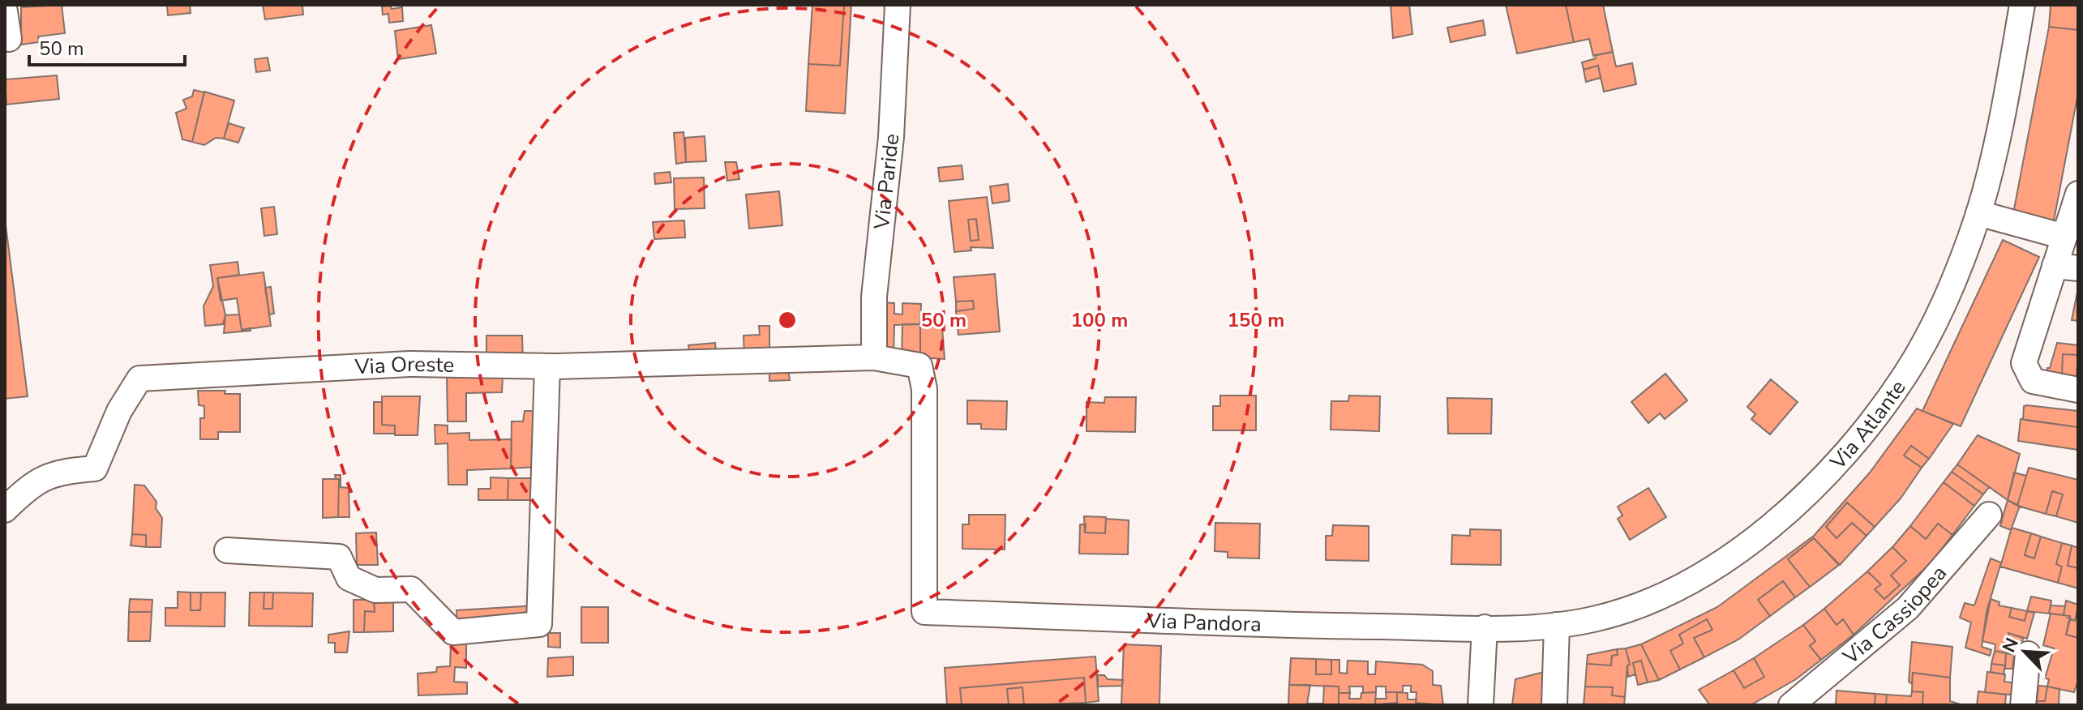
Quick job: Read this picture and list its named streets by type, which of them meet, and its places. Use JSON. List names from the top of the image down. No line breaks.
{"streets":{"street":["Via Paride","Via Oreste","Via Atlante","Via Cassiopea","Via Pandora"]},"crossings":[["Via Paride","Via Oreste"],["Via Oreste","Via Pandora"],["Via Atlante","Via Pandora"]],"scale_bar":"50 m","north":"top left","rings":["50 m","100 m","150 m"]}
